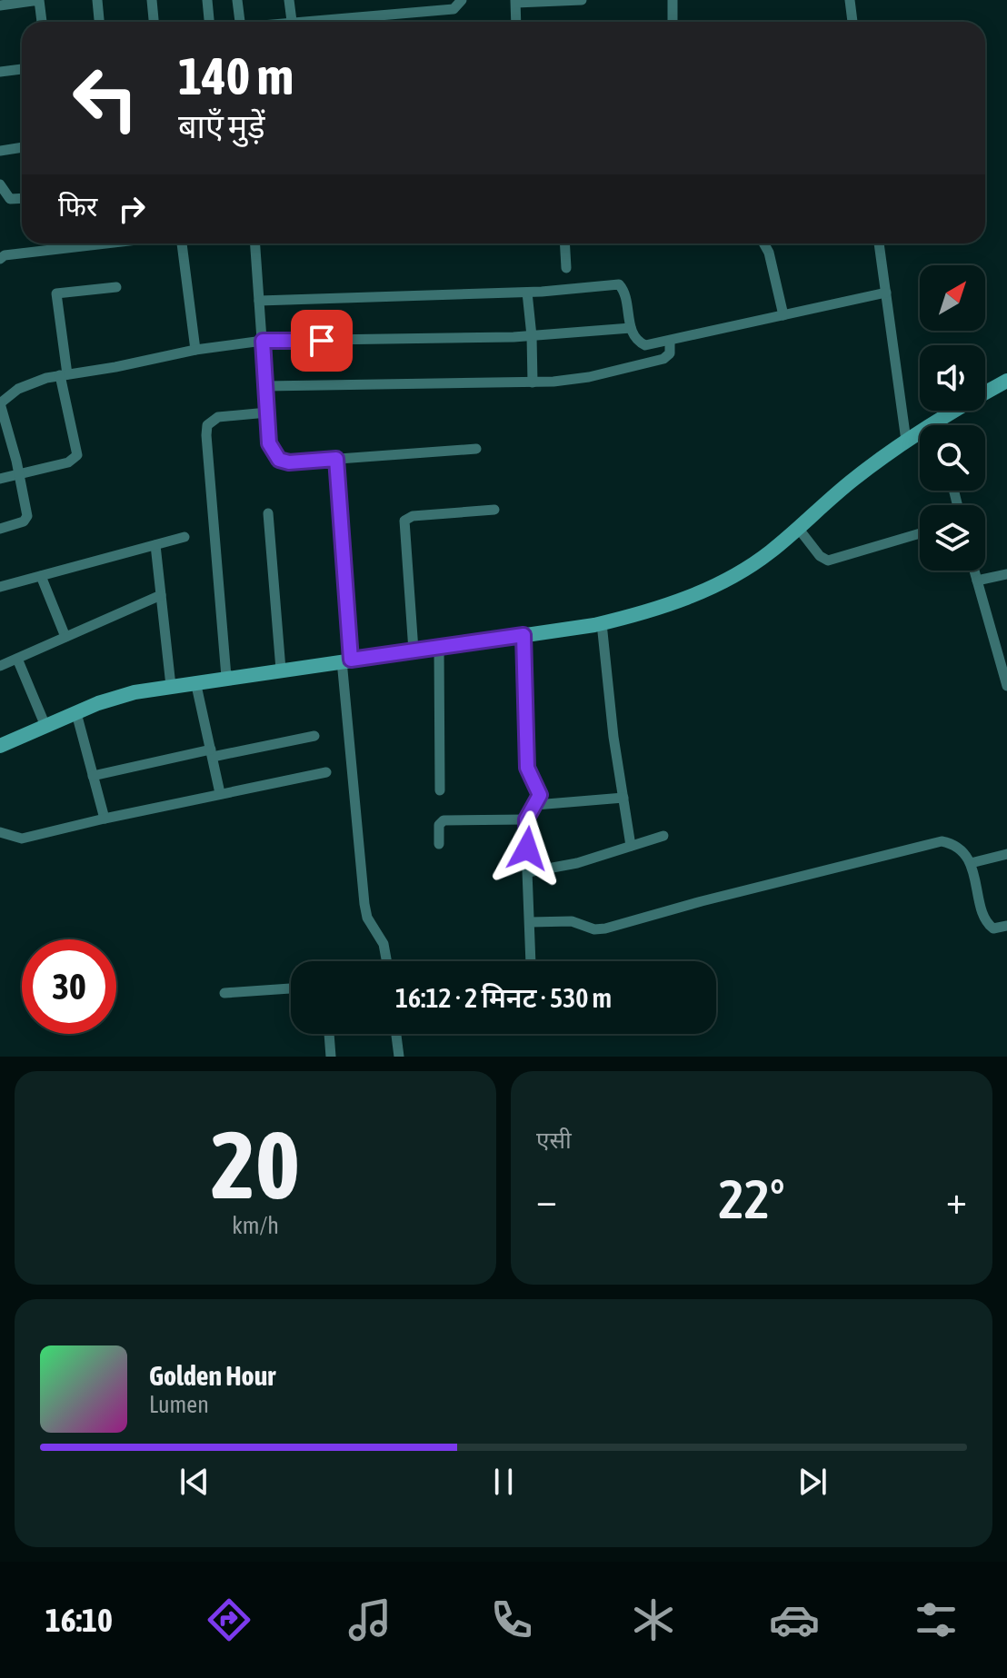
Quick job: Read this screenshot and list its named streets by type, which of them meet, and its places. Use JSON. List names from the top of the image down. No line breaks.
{"north":"top right","page":{"turn":["140 m","बाएँ मुड़ें"],"then":"फिर","limit":"30","trip":"16:12 · 2 मिनट · 530 m","tile":[["20","km/h"],"एसी"],"heat":["−","22°","+"],"song":["Golden Hour","Lumen"],"tabs":"16:10"}}
